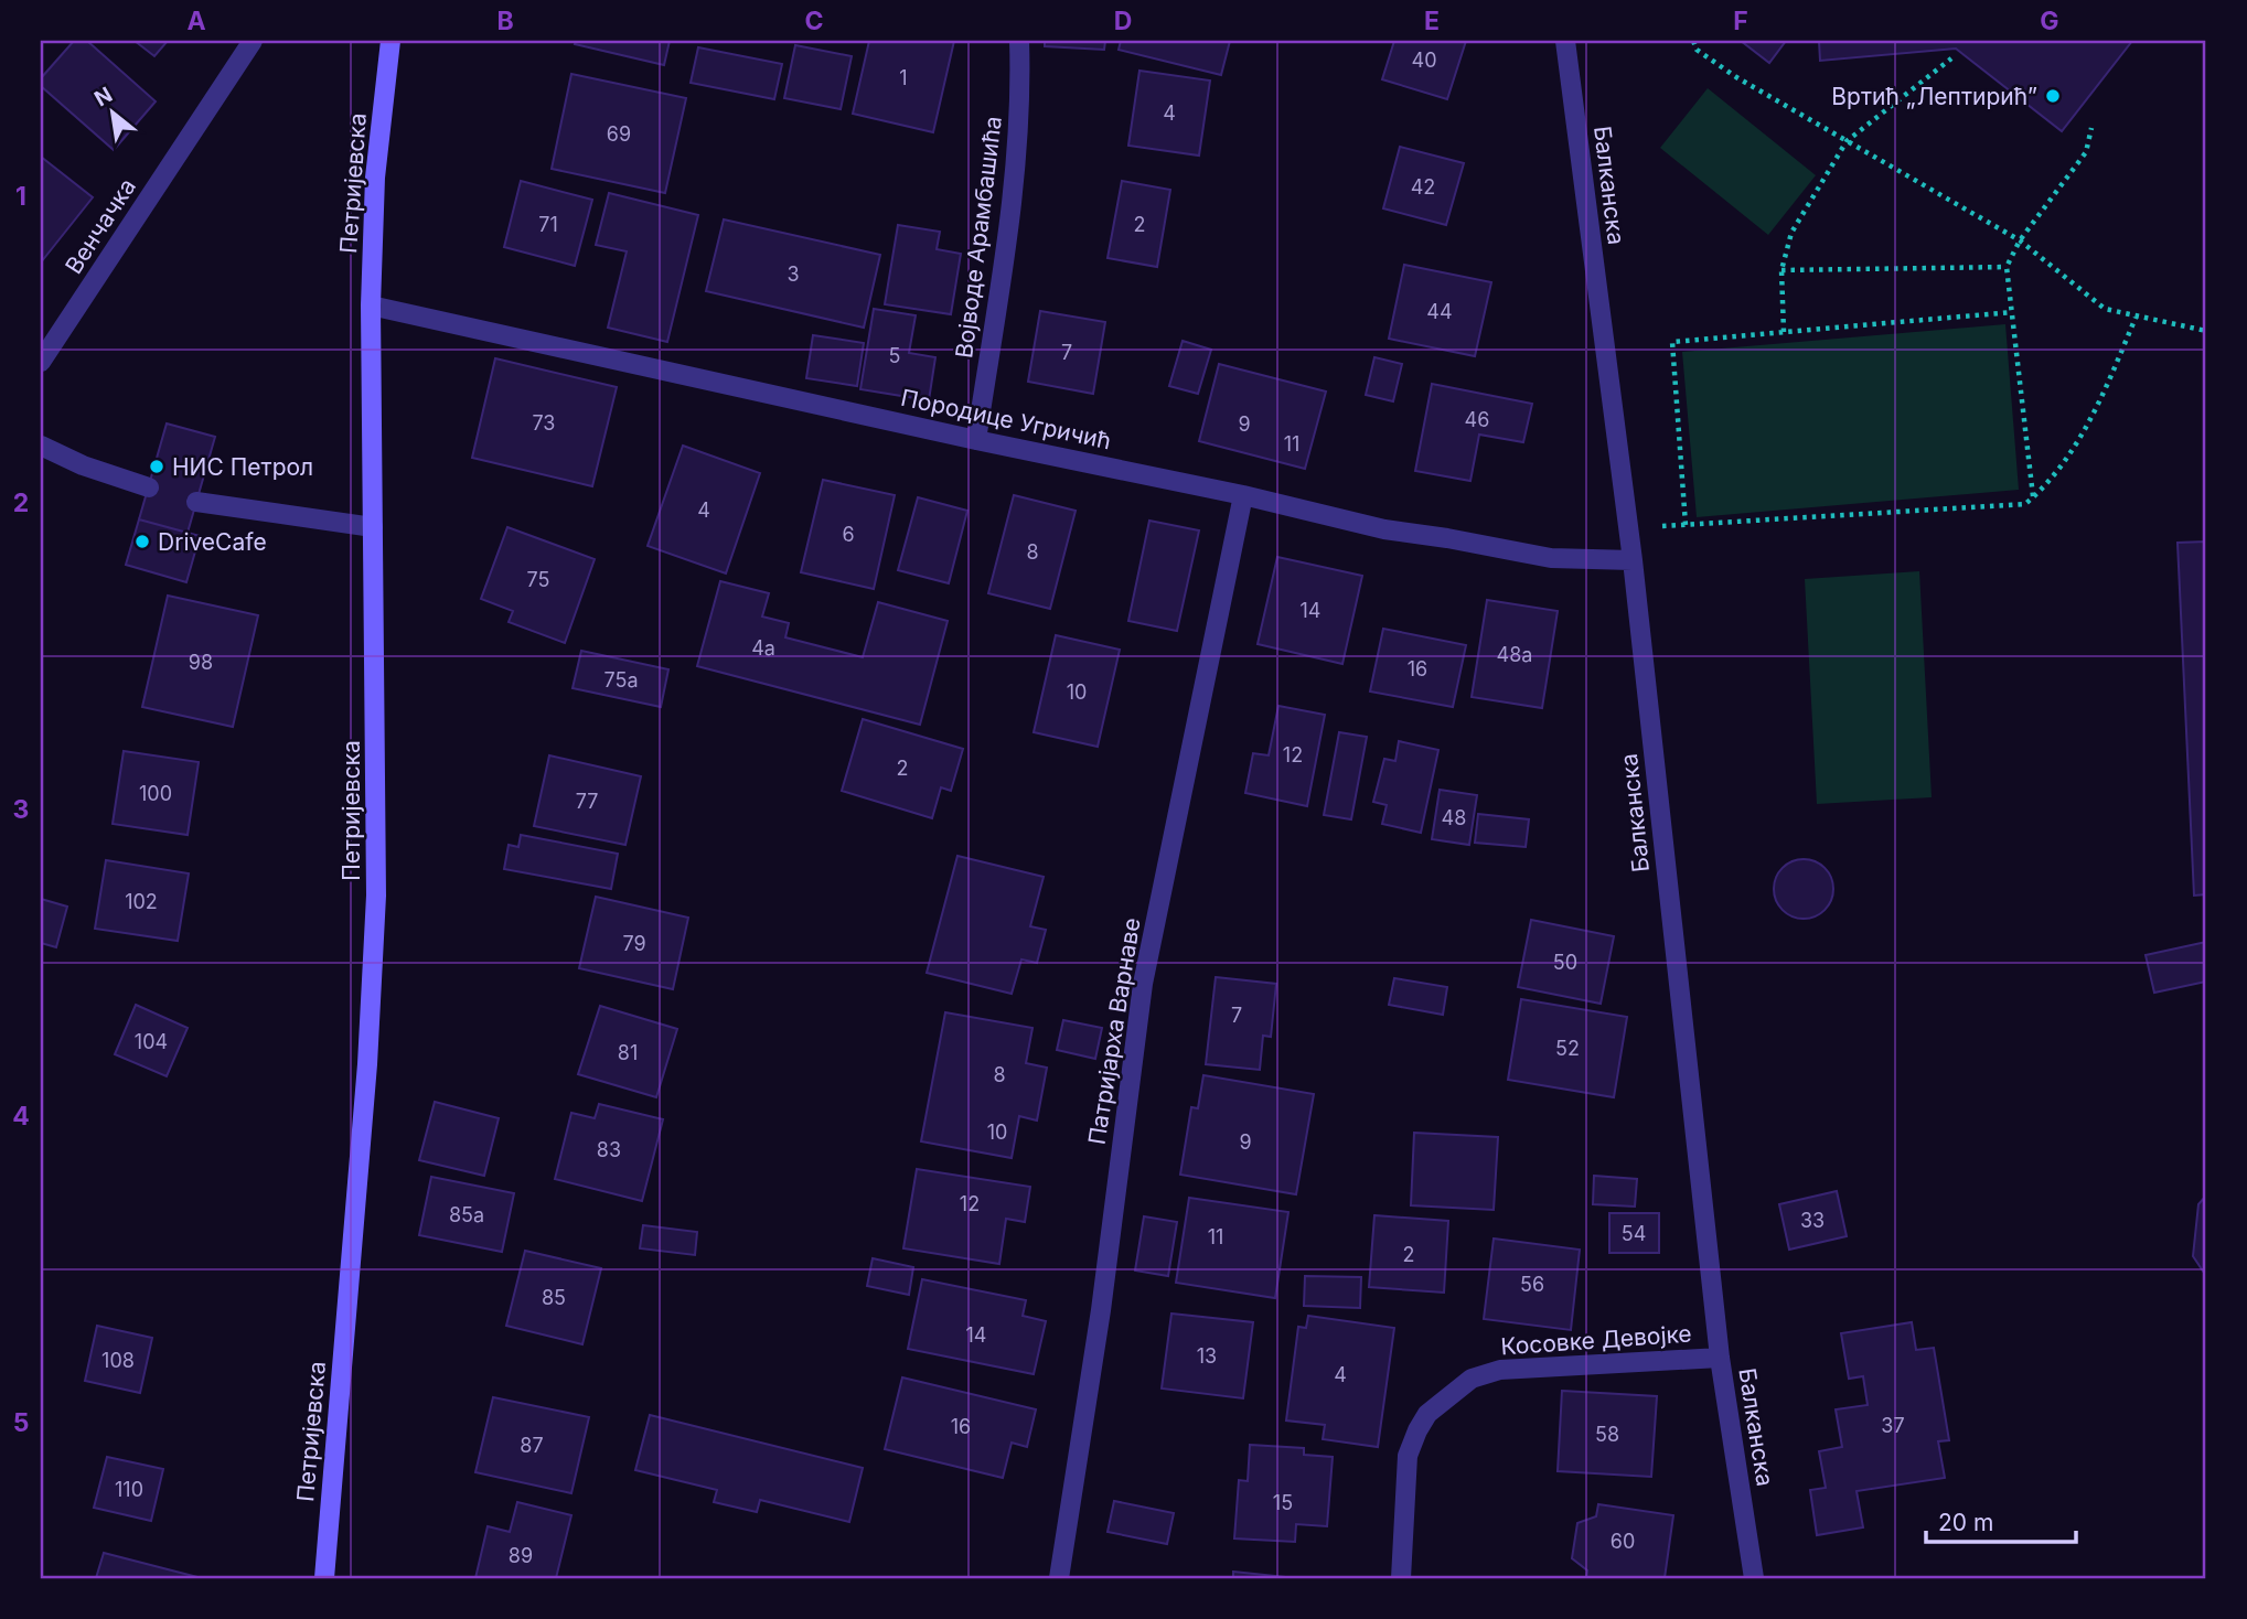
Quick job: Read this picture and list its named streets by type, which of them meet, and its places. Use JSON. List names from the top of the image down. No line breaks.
{"streets":{"main road":["Петријевска"],"street":["Балканска","Венчачка","Војводе Арамбашића","Породице Угричић","Патријарха Варнаве","Косовке Девојке"]},"crossings":[["Петријевска","Породице Угричић"],["Балканска","Породице Угричић"],["Балканска","Косовке Девојке"],["Војводе Арамбашића","Породице Угричић"],["Породице Угричић","Патријарха Варнаве"]],"places":["Вртић „Лептирић”","НИС Петрол","DriveCafe"],"house_numbers":["40","1","4","69","42","71","2","3","44","7","5","46","73","9","11","4","6","8","75","14","4a","48a","98","16","75a","10","12","2","100","77","48","102","79","50","7","104","52","81","8","10","9","83","12","85a","33","54","11","2","56","85","14","13","108","4","37","16","58","87","110","15","60","89"],"scale_bar":"20 m","north":"top left","grid":{"columns":["A","B","C","D","E","F","G"],"rows":["1","2","3","4","5"]}}
